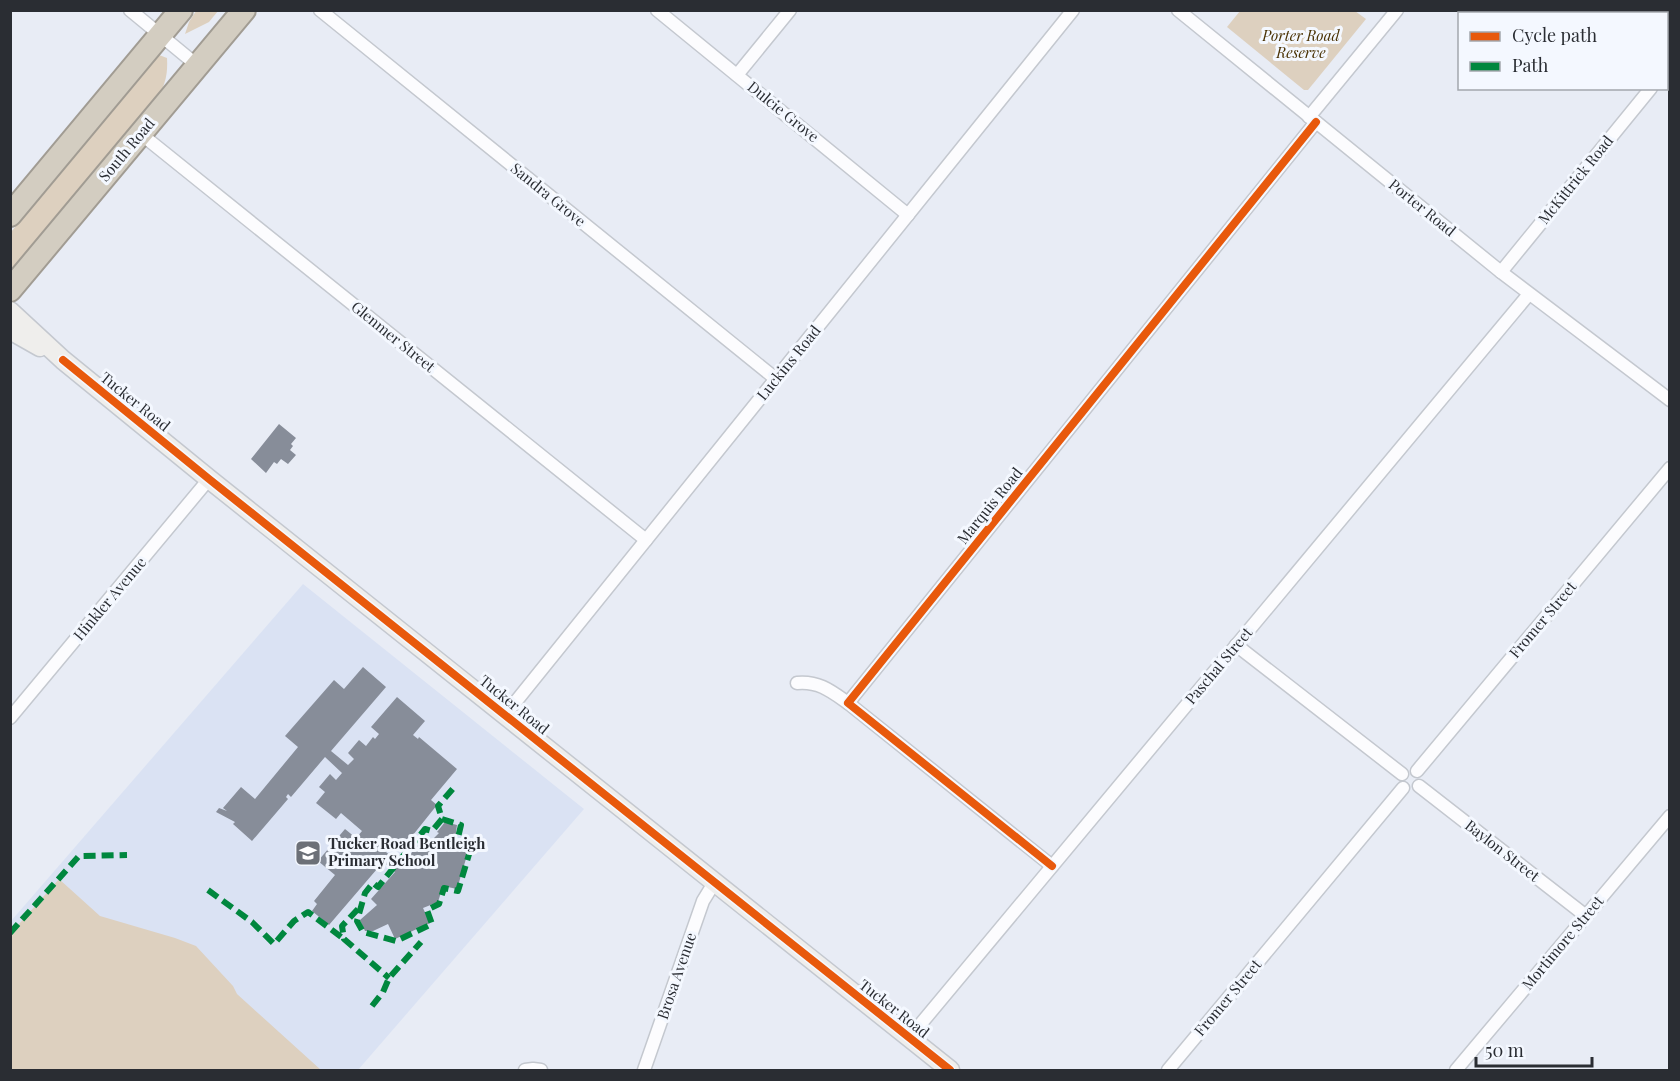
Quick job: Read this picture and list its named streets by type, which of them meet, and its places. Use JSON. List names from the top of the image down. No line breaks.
{"streets":{"highway":["South Road"],"street":["Dulcie Grove","McKittrick Road","Sandra Grove","Porter Road","Glenmer Street","Luckins Road","Tucker Road","Marquis Road","Hinkler Avenue","Fromer Street","Paschal Street","Baylon Street","Mortimore Street","Brosa Avenue"]},"crossings":[["Dulcie Grove","Luckins Road"],["South Road","Glenmer Street"],["McKittrick Road","Porter Road"],["Sandra Grove","Luckins Road"],["Porter Road","Marquis Road"],["Porter Road","Paschal Street"],["Glenmer Street","Luckins Road"],["Luckins Road","Tucker Road"],["Tucker Road","Hinkler Avenue"],["Tucker Road","Paschal Street"],["Tucker Road","Brosa Avenue"],["Fromer Street","Baylon Street"],["Baylon Street","Mortimore Street"]],"parks":["Porter Road Reserve"],"places":{"school or university":["Tucker Road Bentleigh Primary School"]},"legend":["Cycle path","Path"],"scale_bar":"50 m"}
